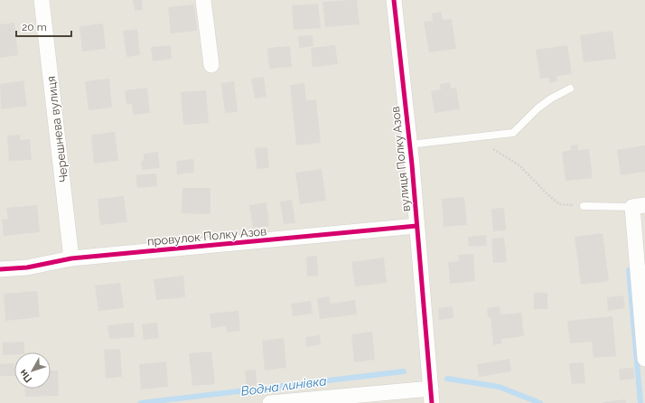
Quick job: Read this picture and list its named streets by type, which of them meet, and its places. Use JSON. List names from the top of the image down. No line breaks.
{"streets":{"street":["Черешнева вулиця","вулиця Полку Азов","провулок Полку Азов"]},"crossings":[["Черешнева вулиця","провулок Полку Азов"],["вулиця Полку Азов","провулок Полку Азов"]],"water":["Водна линівка"],"scale_bar":"20 m","north":"bottom left"}
